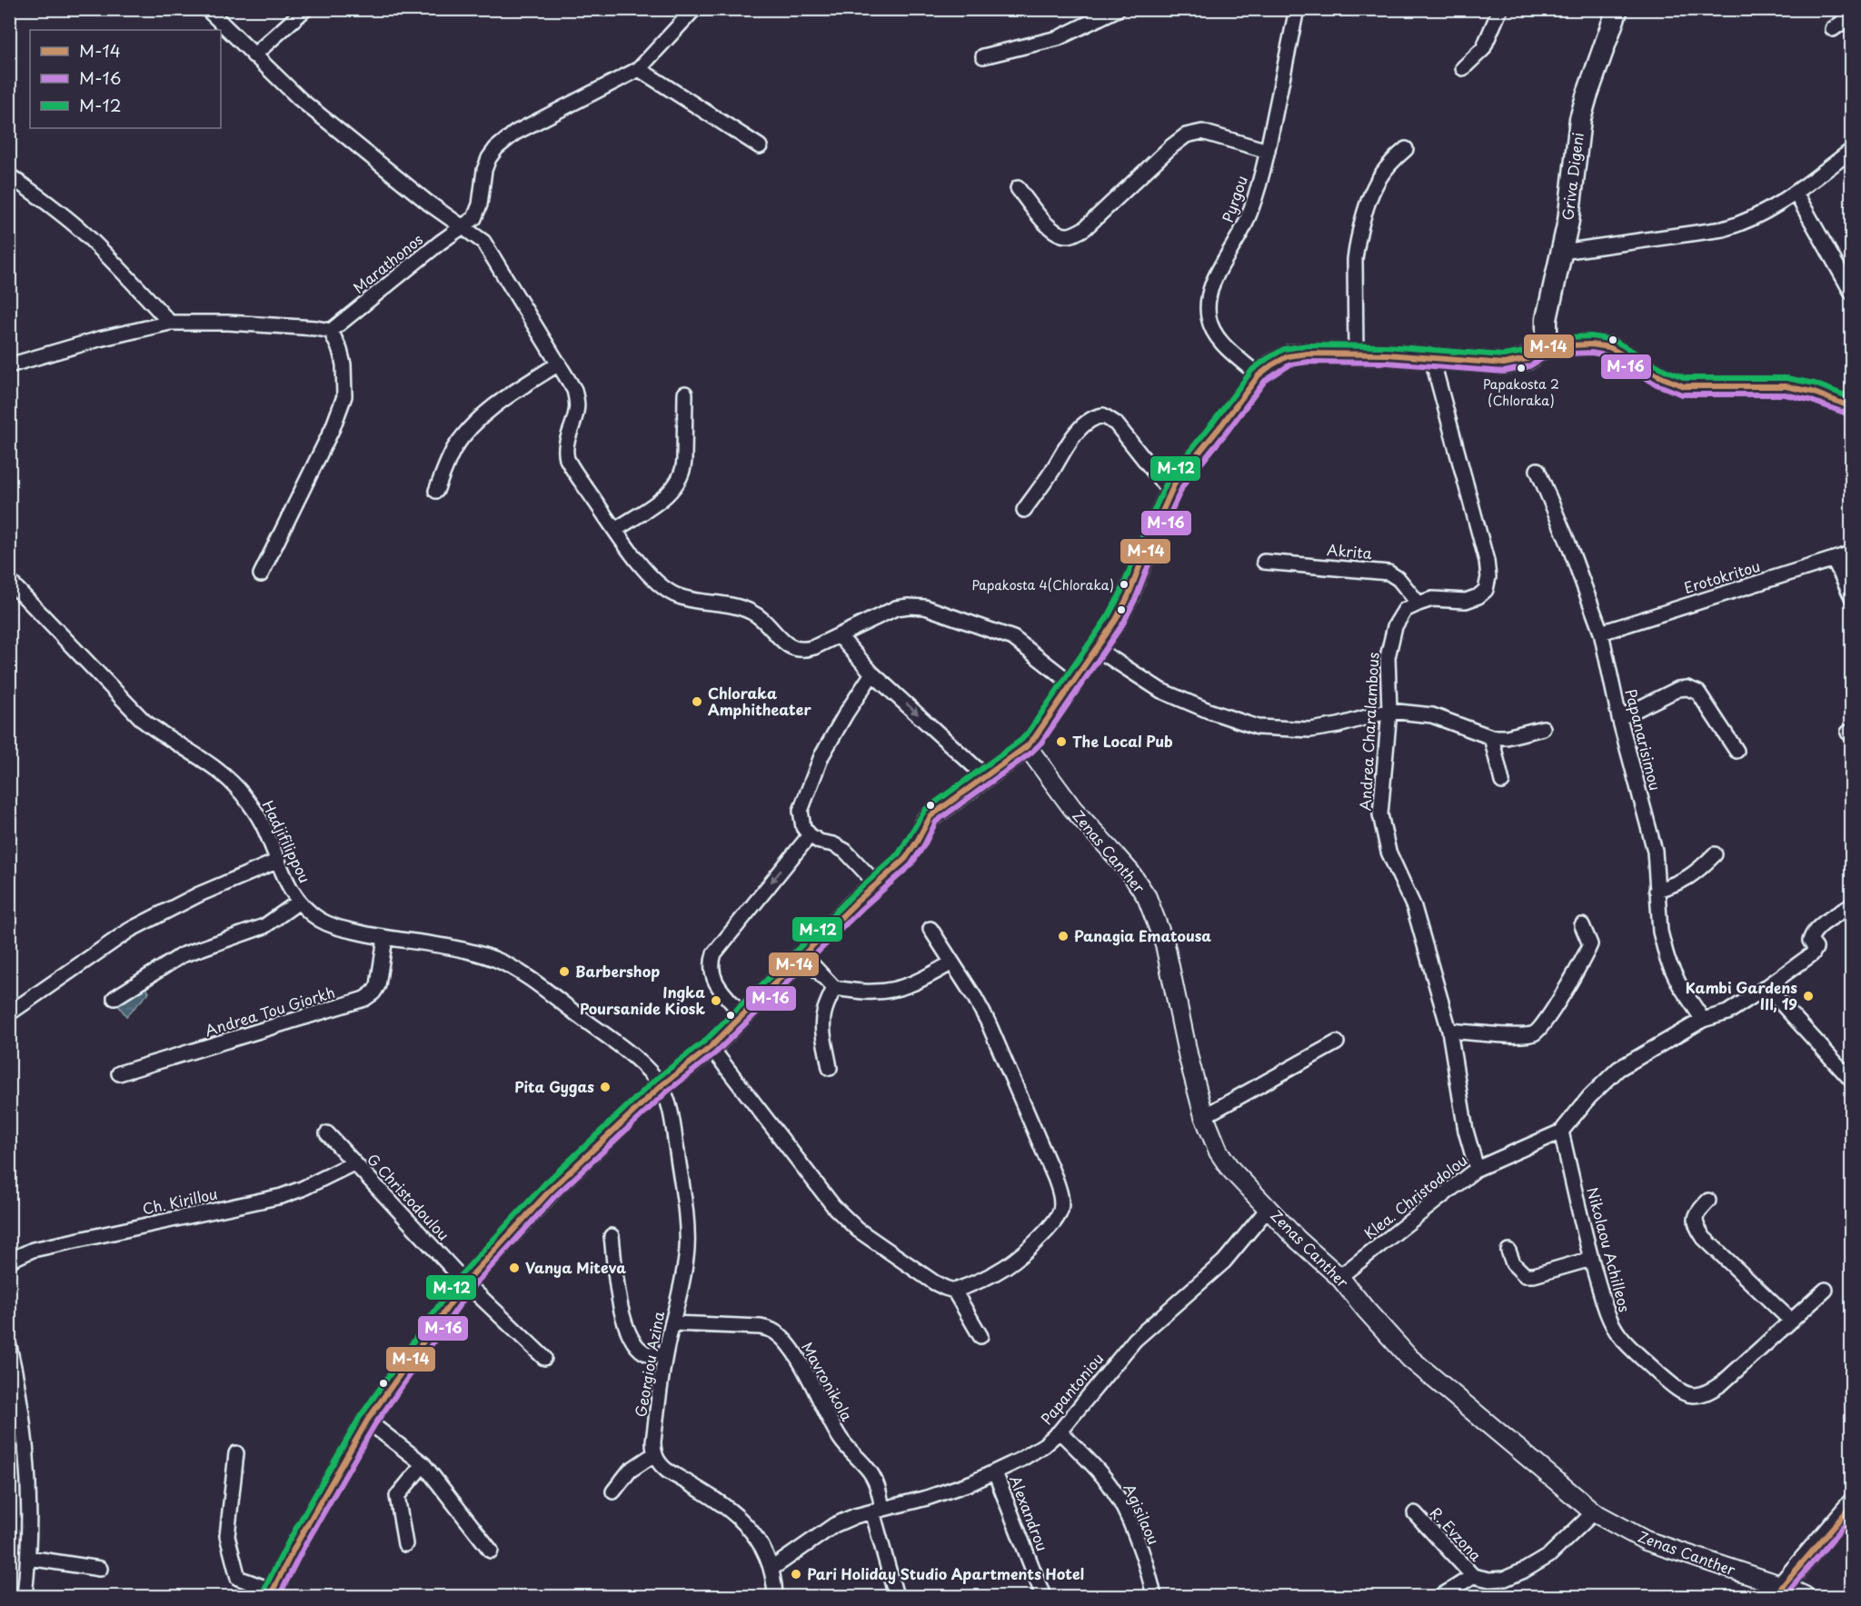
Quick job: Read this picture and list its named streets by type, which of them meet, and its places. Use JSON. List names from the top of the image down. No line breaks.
{"streets":{"main road":["Griva Digeni"],"street":["Pyrgou","Marathonos","Akrita","Erotokritou","Andrea Charalambous","Papanarisimou","Hadjifilippou","Zenas Canther","Andrea Tou Giorkh","G Christodoulou","Klea. Christodolou","Ch. Kirillou","Nikolaou Achilleos","Georgiou Azina","Mavronikola","Papantoniou","Alexandrou","Agisilaou","R. Evzona"]},"crossings":[["Akrita","Andrea Charalambous"],["Erotokritou","Papanarisimou"],["Andrea Charalambous","Klea. Christodolou"],["Papanarisimou","Klea. Christodolou"],["Hadjifilippou","Andrea Tou Giorkh"],["Hadjifilippou","Georgiou Azina"],["Zenas Canther","Klea. Christodolou"],["Zenas Canther","Papantoniou"],["Zenas Canther","R. Evzona"],["G Christodoulou","Ch. Kirillou"],["Klea. Christodolou","Nikolaou Achilleos"],["Georgiou Azina","Mavronikola"],["Mavronikola","Papantoniou"],["Papantoniou","Alexandrou"],["Papantoniou","Agisilaou"]],"places":["Papakosta 2 (Chloraka)","Papakosta 4(Chloraka)","Chloraka Amphitheater","The Local Pub","Panagia Ematousa","Barbershop","Kambi Gardens III, 19","Ingka Poursanide Kiosk","Pita Gygas","Vanya Miteva","Pari Holiday Studio Apartments Hotel"],"lines":["transit line M-12","transit line M-14","transit line M-16"],"legend":["M-14","M-16","M-12"]}
